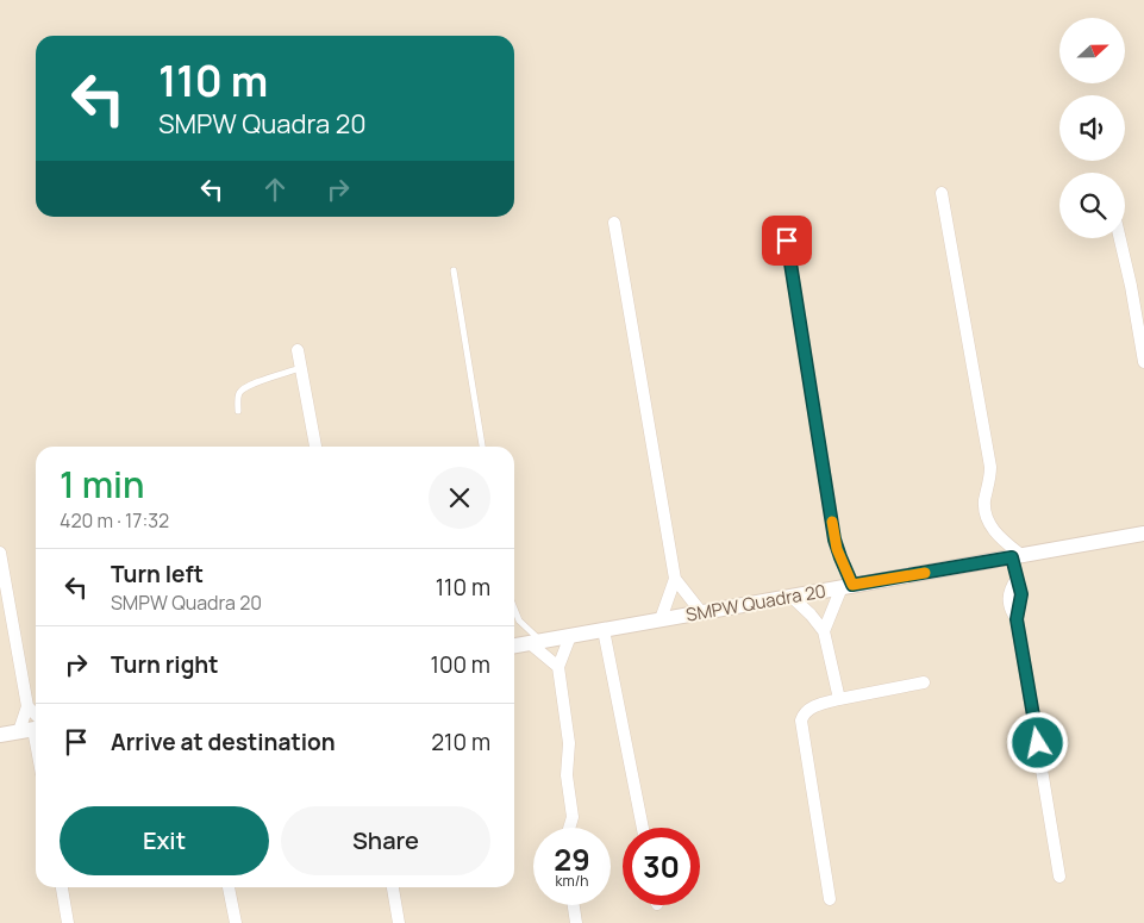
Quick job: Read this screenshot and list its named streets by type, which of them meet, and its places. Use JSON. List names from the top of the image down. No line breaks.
{"streets":{"street":["SMPW Quadra 20"]},"north":"right","page":{"turn":["110 m","SMPW Quadra 20"],"heading":["1 min","420 m · 17:32"],"list":[{"name":"Turn left","note":"SMPW Quadra 20","value":"110 m"},{"name":"Turn right","value":"100 m"},{"name":"Arrive at destination","value":"210 m"}],"buttons":["Exit","Share"],"speed":"29 km/h","limit":"30"}}
